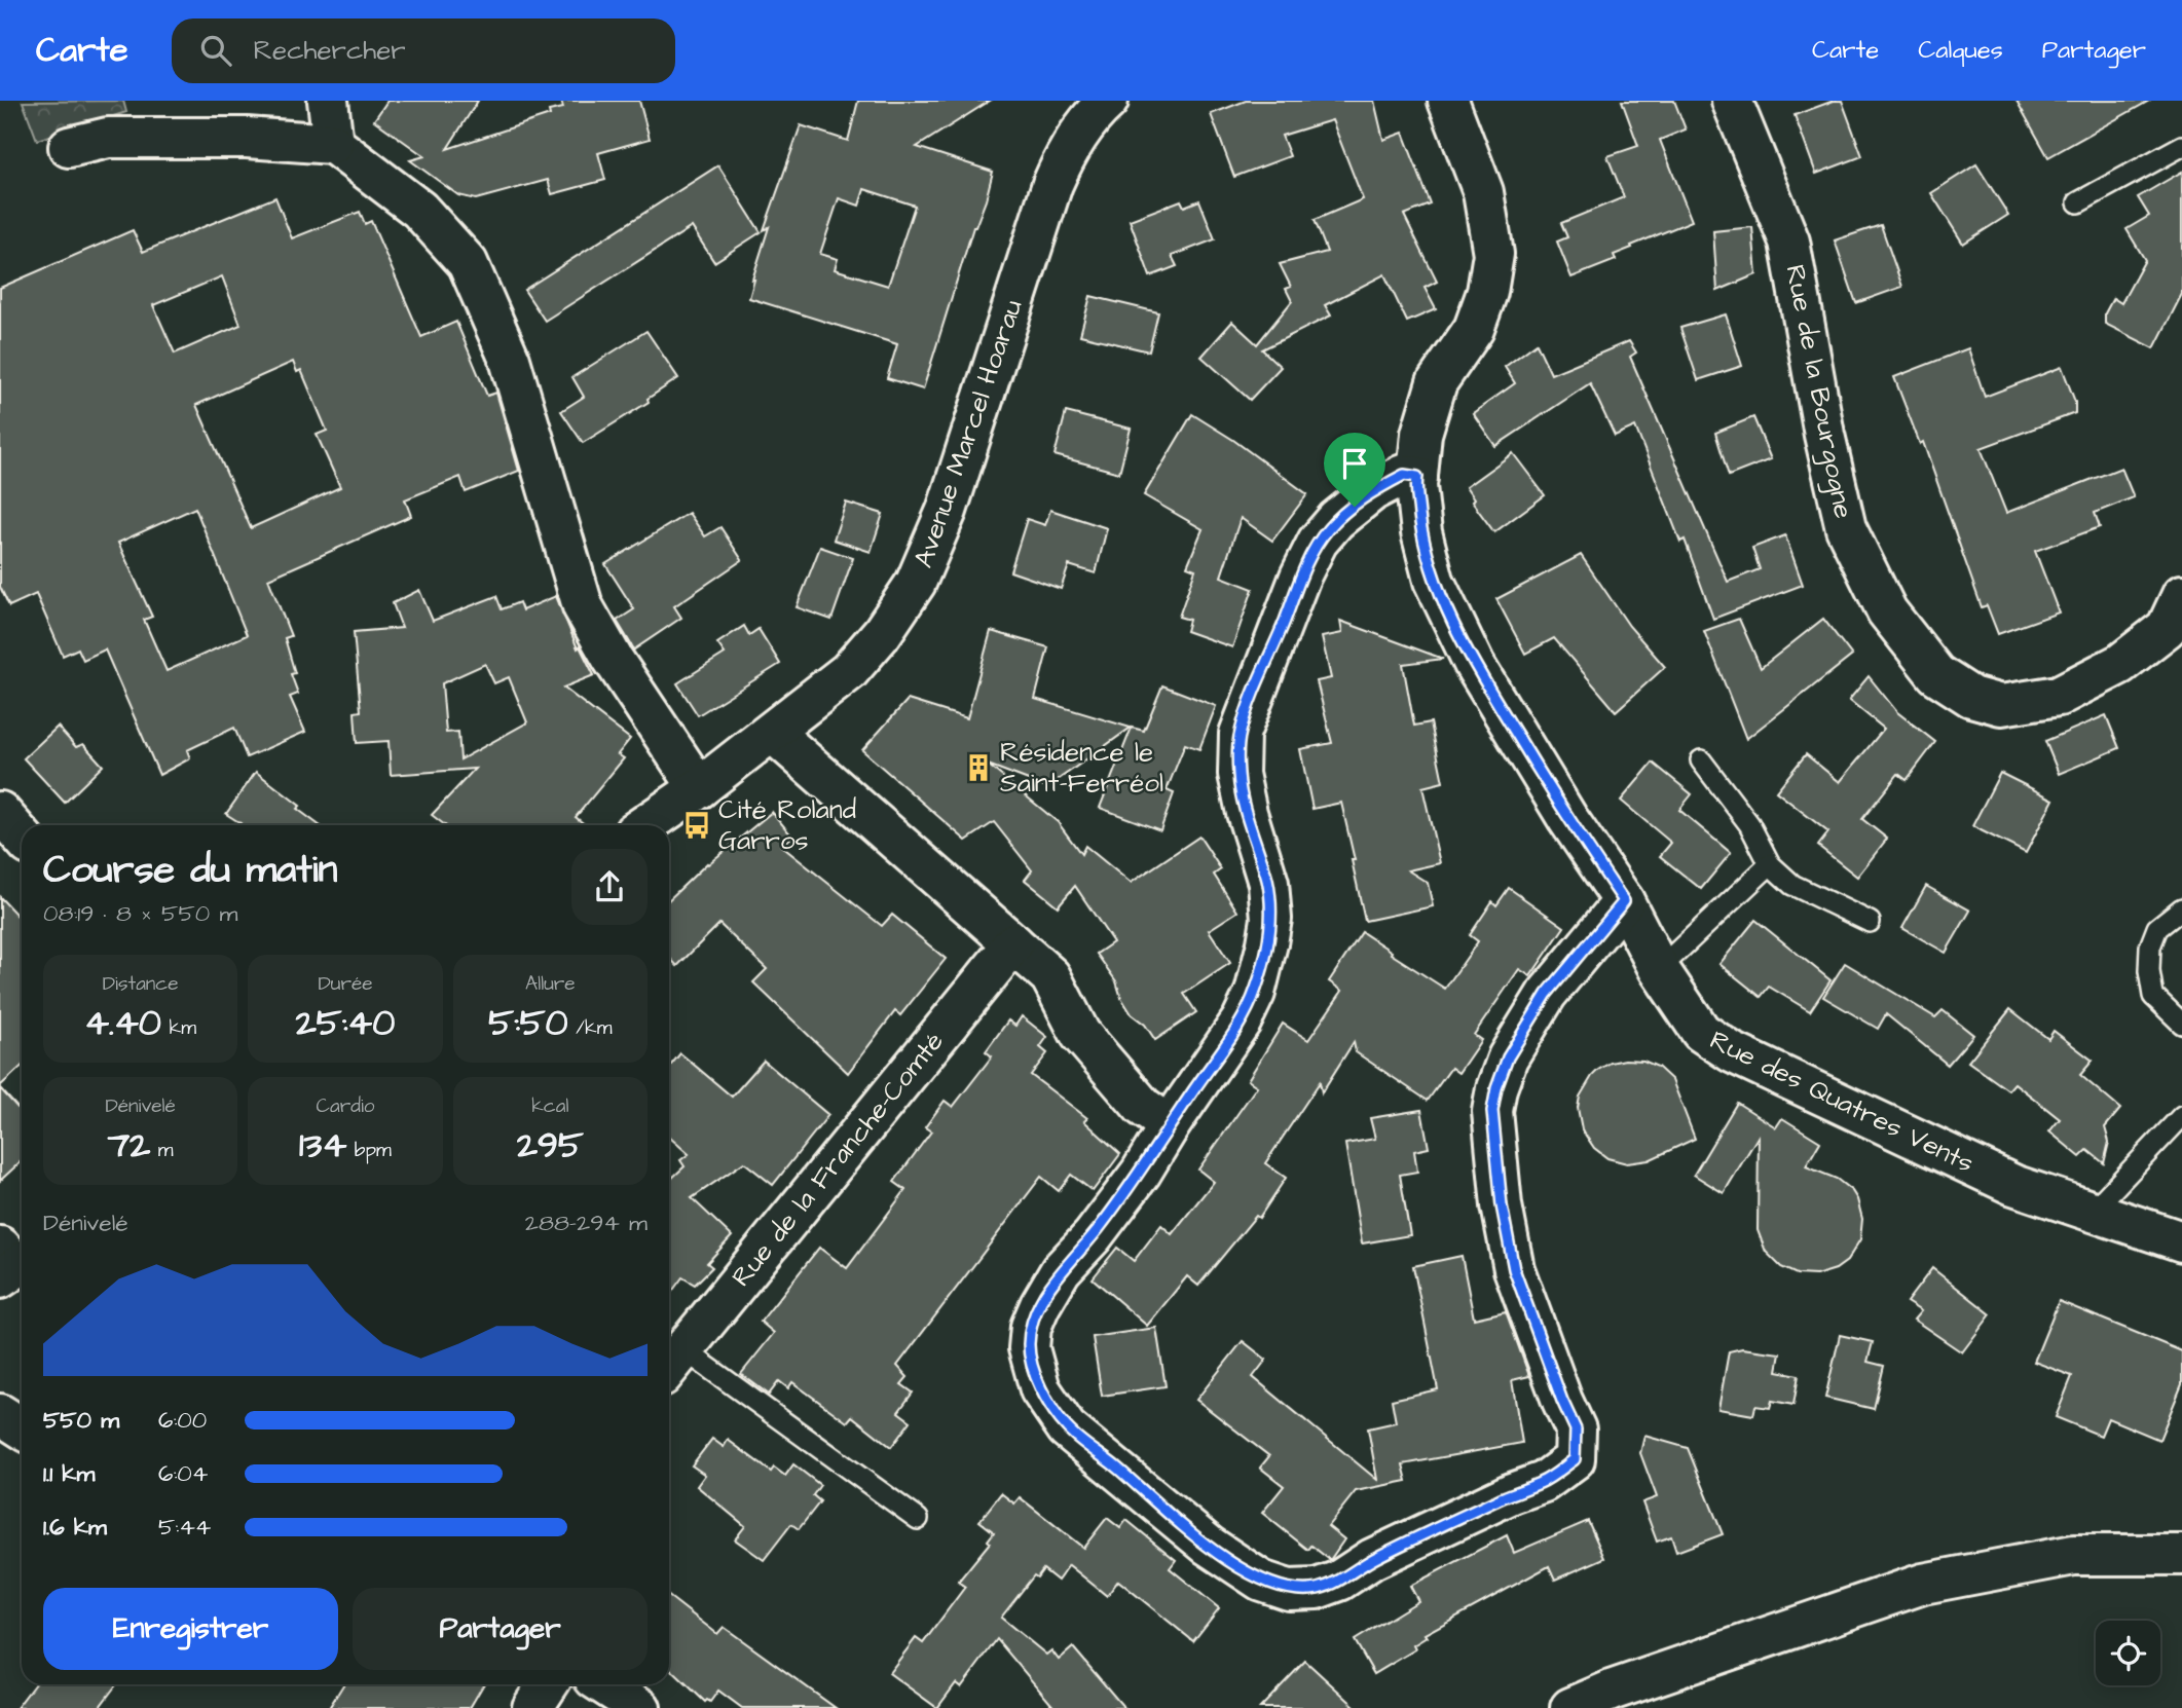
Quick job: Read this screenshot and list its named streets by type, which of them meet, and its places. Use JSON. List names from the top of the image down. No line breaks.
{"streets":{"street":["Rue de la Bourgogne","Avenue Marcel Hoarau","Rue des Quatres Vents","Rue de la Franche-Comté"]},"places":{"building":["Résidence le Saint-Ferréol"],"bus stop":["Cité Roland Garros"]},"page":{"header":"Carte","search":"Rechercher","nav":["Carte","Calques","Partager"],"heading":["Course du matin","08:19 · 8 × 550 m"],"stats":[["Distance","4.40 km"],["Durée","25:40"],["Allure","5:50 /km"],["Dénivelé","72 m"],["Cardio","134 bpm"],["kcal","295"]],"chart":["Dénivelé","288–294 m"],"list":[{"name":"550 m","note":"6:00"},{"name":"1.1 km","note":"6:04"},{"name":"1.6 km","note":"5:44"}],"buttons":["Enregistrer","Partager"]}}
